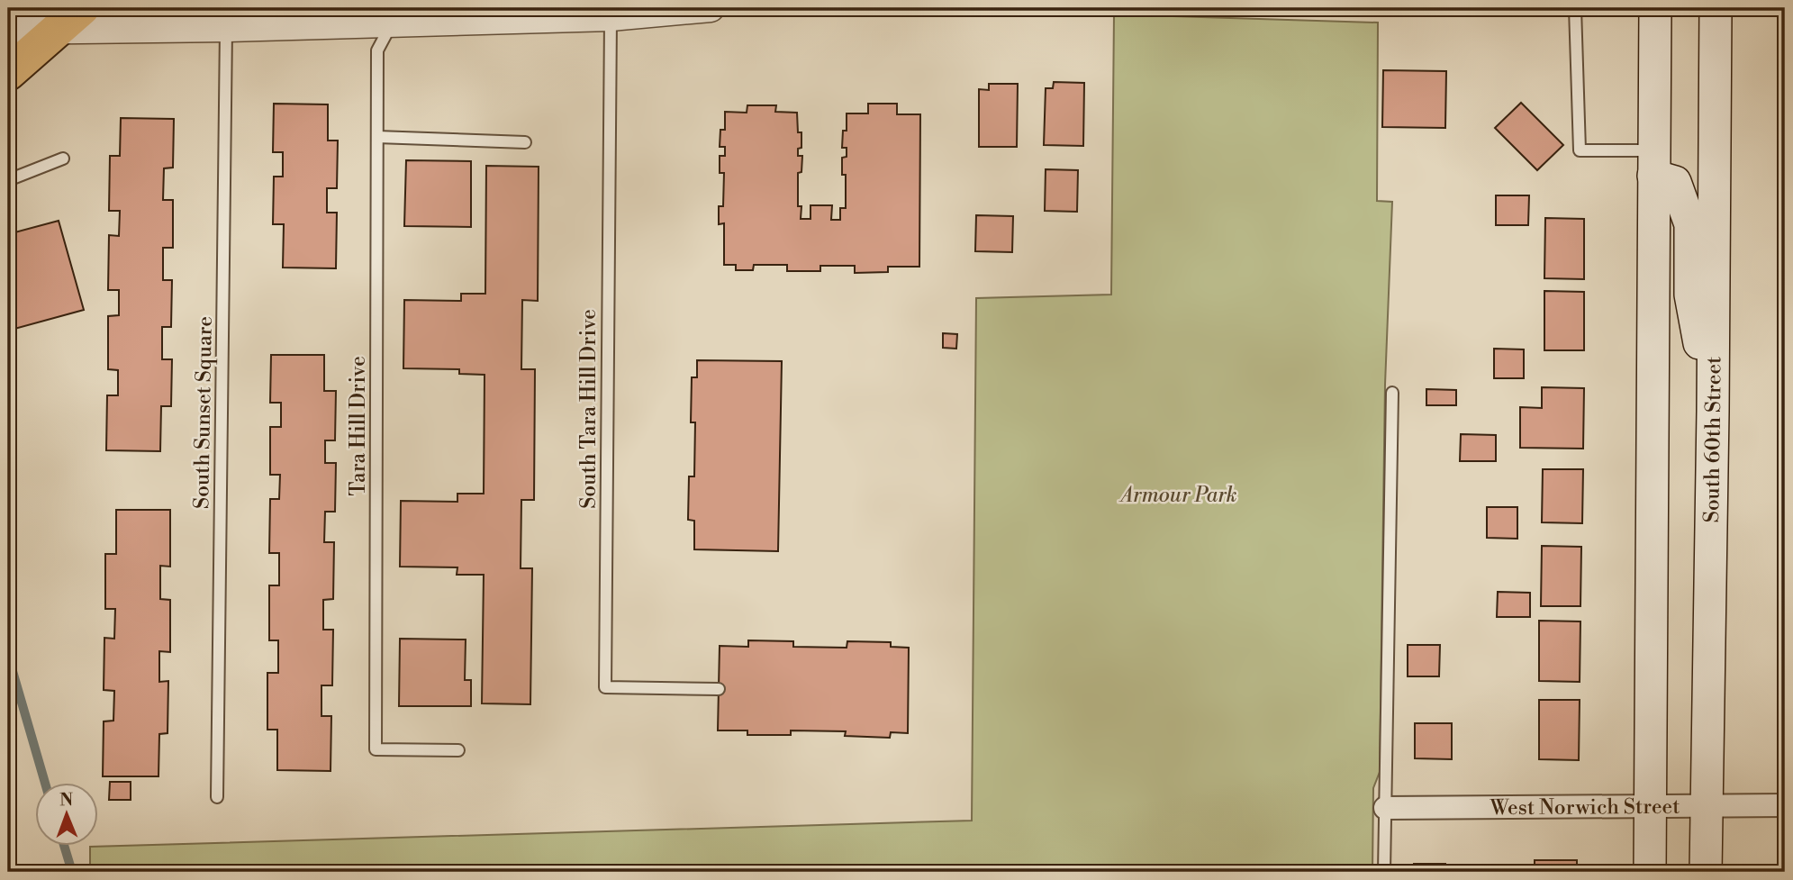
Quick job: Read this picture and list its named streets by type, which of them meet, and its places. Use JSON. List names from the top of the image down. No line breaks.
{"streets":{"main road":["South 60th Street"],"street":["West Norwich Street"],"lane":["South Tara Hill Drive","South Sunset Square","Tara Hill Drive"]},"crossings":[["South 60th Street","West Norwich Street"]],"parks":["Armour Park"],"north":"top"}
